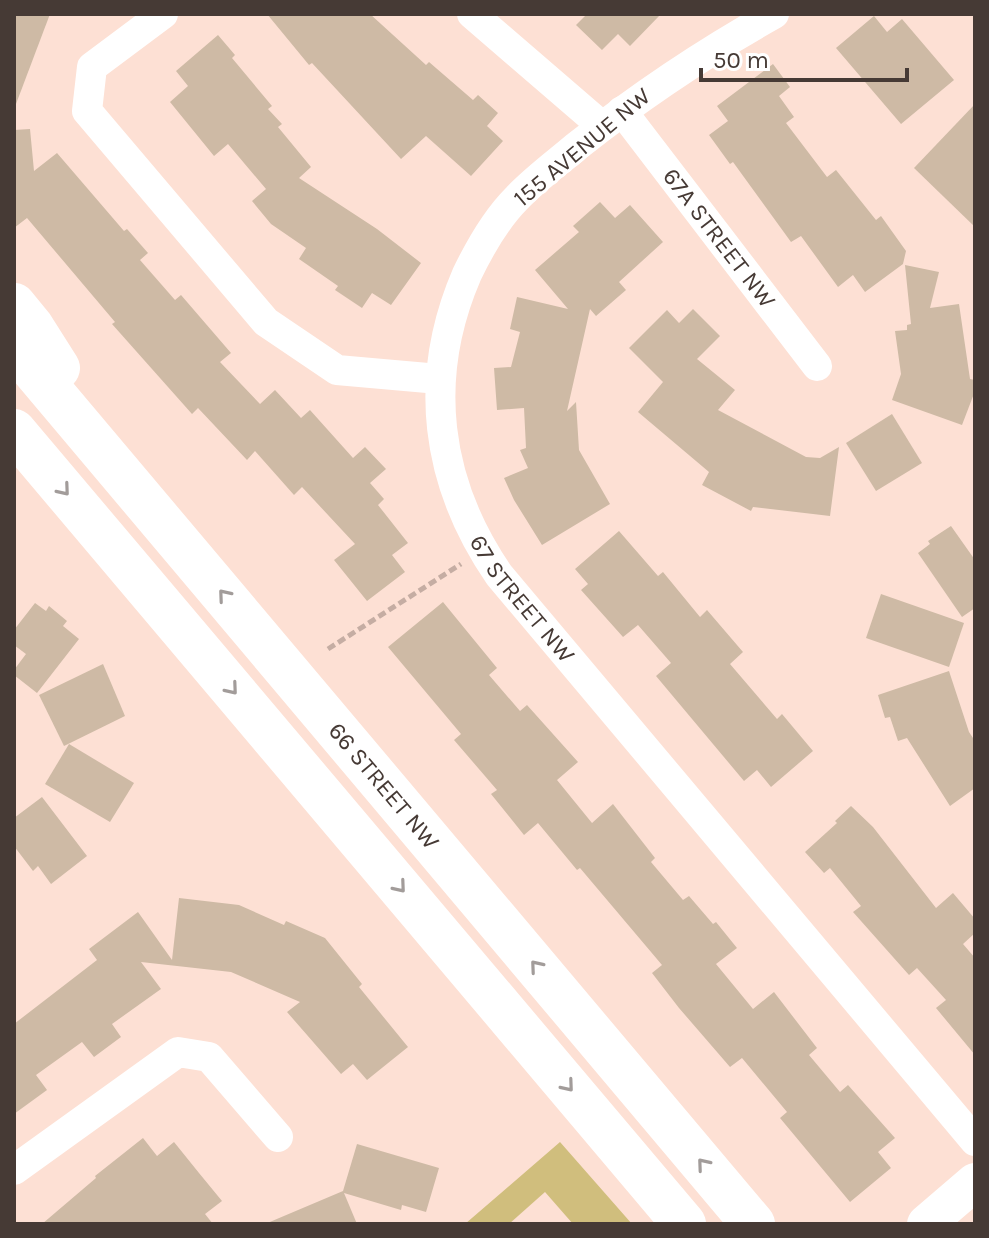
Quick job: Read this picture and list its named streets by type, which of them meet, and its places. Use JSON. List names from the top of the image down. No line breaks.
{"streets":{"main road":["66 STREET NW"],"street":["155 AVENUE NW","67A STREET NW","67 STREET NW"]},"crossings":[["155 AVENUE NW","67A STREET NW"],["155 AVENUE NW","67 STREET NW"]],"scale_bar":"50 m"}
